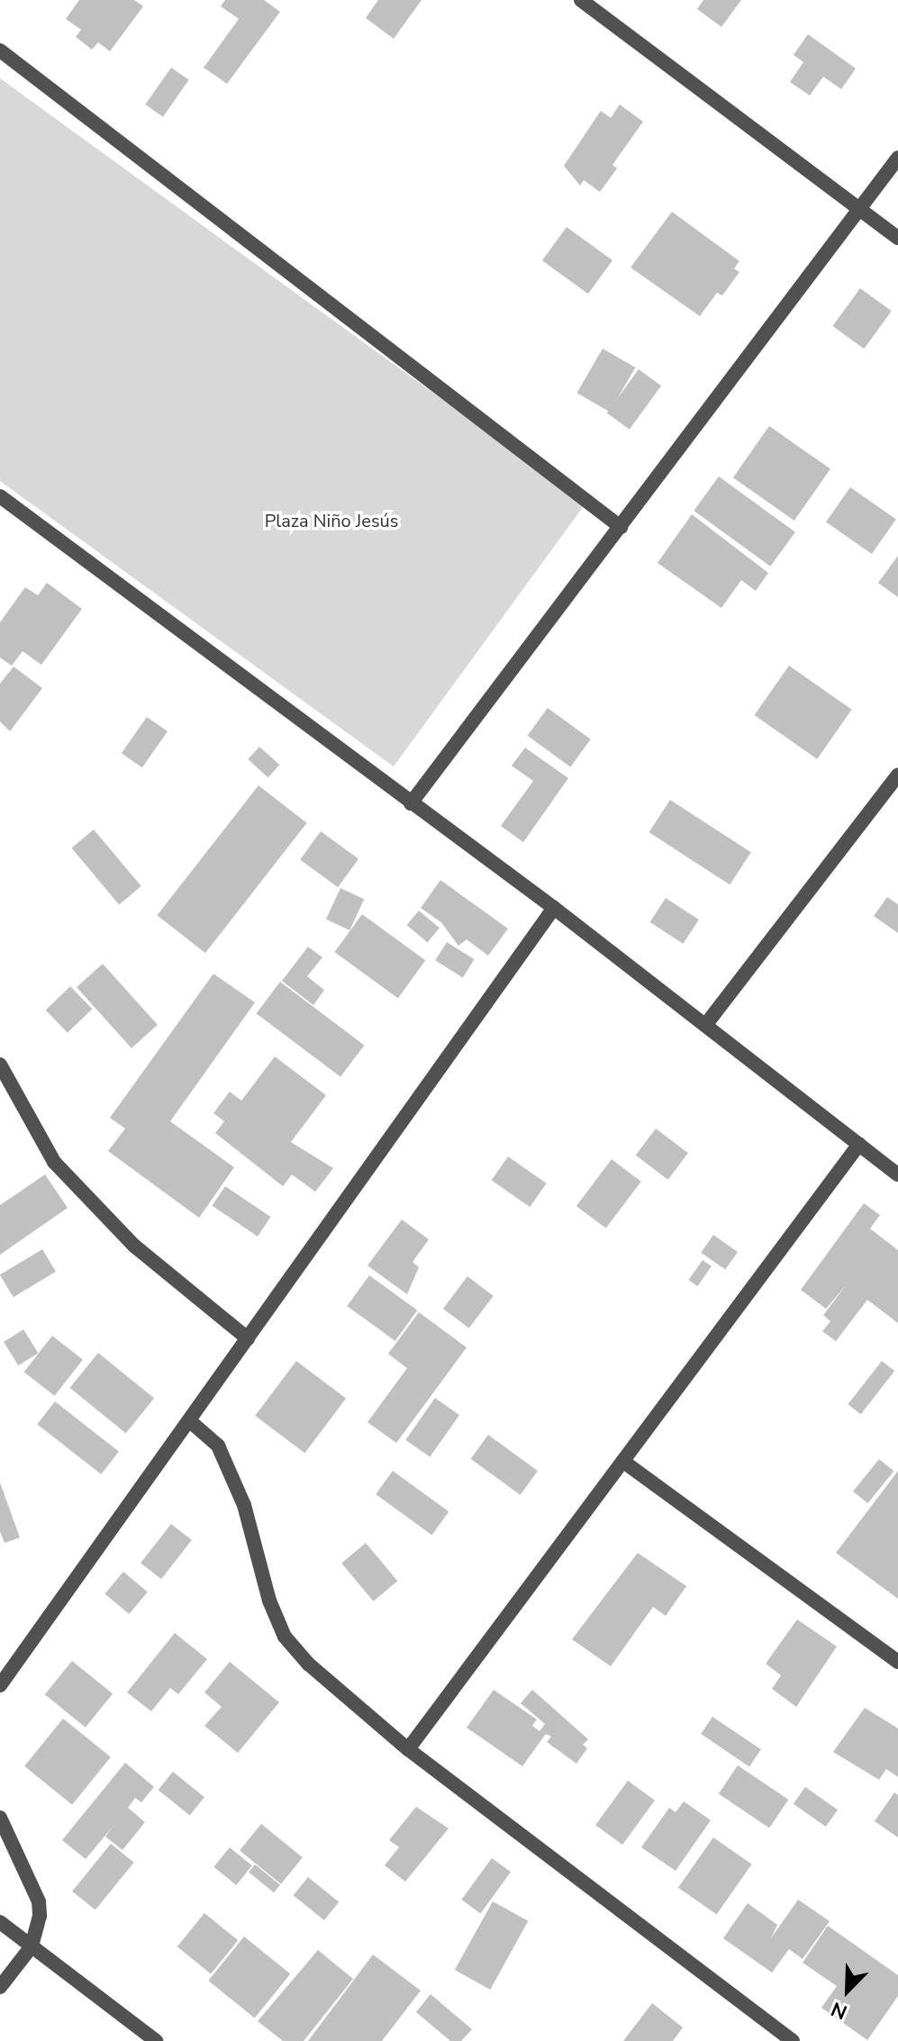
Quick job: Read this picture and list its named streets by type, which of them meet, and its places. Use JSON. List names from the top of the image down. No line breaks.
{"parks":["Plaza Niño Jesús"],"north":"bottom left"}
